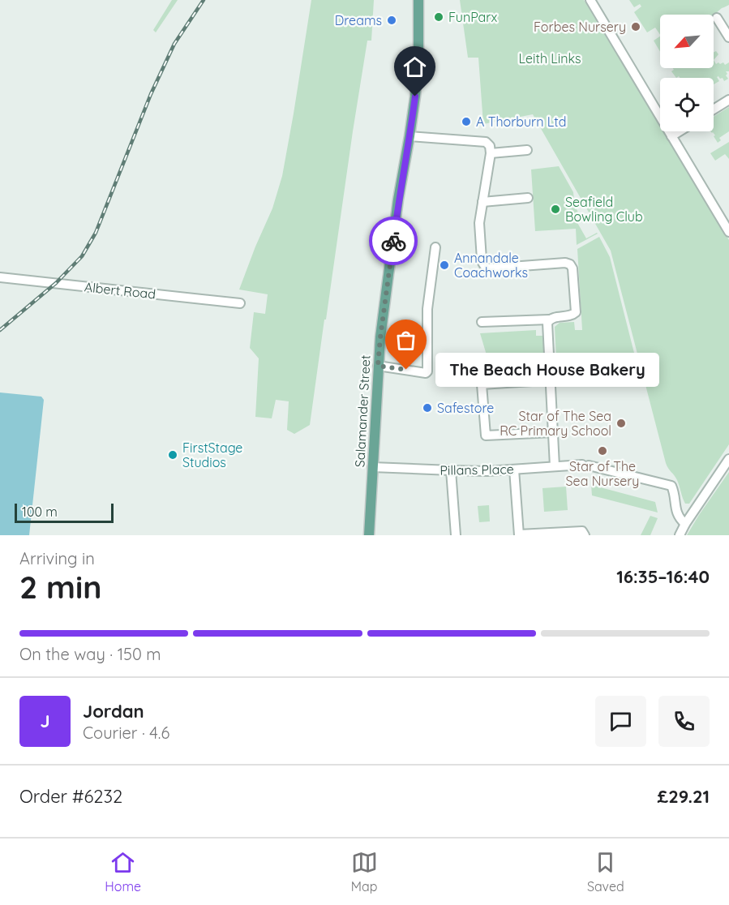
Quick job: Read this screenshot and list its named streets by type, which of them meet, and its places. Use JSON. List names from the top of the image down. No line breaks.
{"streets":{"main road":["Salamander Street"],"street":["Albert Road","Pillans Place"]},"crossings":[["Salamander Street","Pillans Place"]],"parks":["Leith Links"],"places":["FunParx","Dreams","Forbes Nursery","A Thorburn Ltd","Seafield Bowling Club","Annandale Coachworks","The Beach House Bakery","Safestore","Star of The Sea RC Primary School","Star of The Sea Nursery","FirstStage Studios"],"scale_bar":"100 m","north":"bottom left","page":{"bubble":"The Beach House Bakery","scale":"100 m","heading":["2 min","Arriving in","16:35–16:40"],"panel":["Jordan","Courier · 4.6","Order #6232","£29.21"],"bar":"On the way · 150 m","round":"J","tabs":["Home","Map","Saved"]}}
